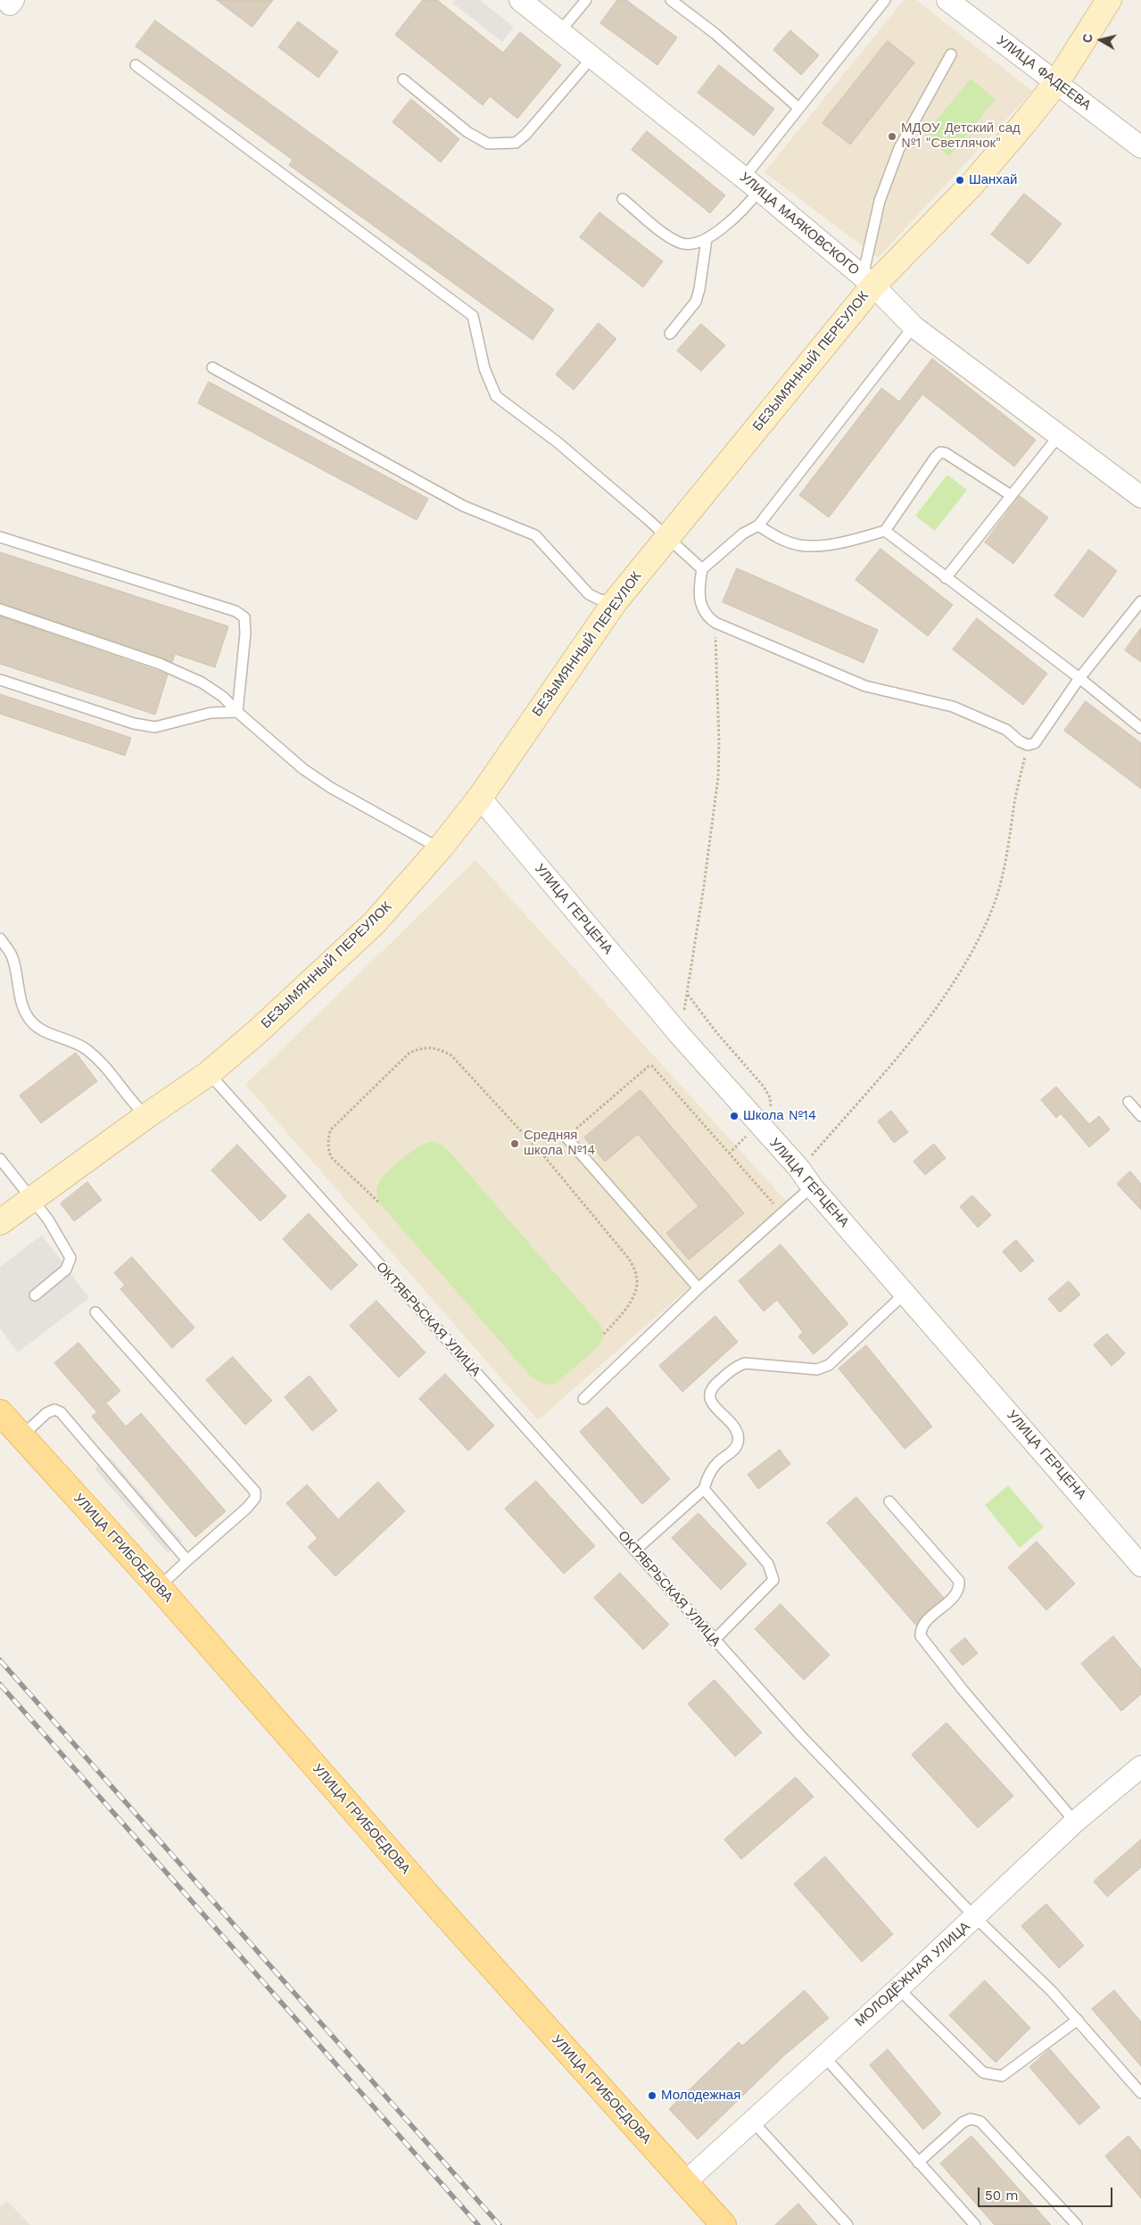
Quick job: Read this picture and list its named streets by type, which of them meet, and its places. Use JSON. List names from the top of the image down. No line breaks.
{"streets":{"main road":["УЛИЦА ГРИБОЕДОВА"],"street":["УЛИЦА ФАДЕЕВА","УЛИЦА МАЯКОВСКОГО","БЕЗЫМЯННЫЙ ПЕРЕУЛОК","УЛИЦА ГЕРЦЕНА","МОЛОДЁЖНАЯ УЛИЦА"],"lane":["ОКТЯБРЬСКАЯ УЛИЦА"]},"crossings":[["УЛИЦА ФАДЕЕВА","БЕЗЫМЯННЫЙ ПЕРЕУЛОК"],["УЛИЦА МАЯКОВСКОГО","БЕЗЫМЯННЫЙ ПЕРЕУЛОК"],["БЕЗЫМЯННЫЙ ПЕРЕУЛОК","УЛИЦА ГЕРЦЕНА"],["БЕЗЫМЯННЫЙ ПЕРЕУЛОК","ОКТЯБРЬСКАЯ УЛИЦА"],["ОКТЯБРЬСКАЯ УЛИЦА","МОЛОДЁЖНАЯ УЛИЦА"],["УЛИЦА ГРИБОЕДОВА","МОЛОДЁЖНАЯ УЛИЦА"]],"places":["МДОУ Детский сад №1 \"Светлячок\"","Шанхай","Школа №14","Средняя школа №14","Молодежная"],"scale_bar":"50 m","north":"left"}
